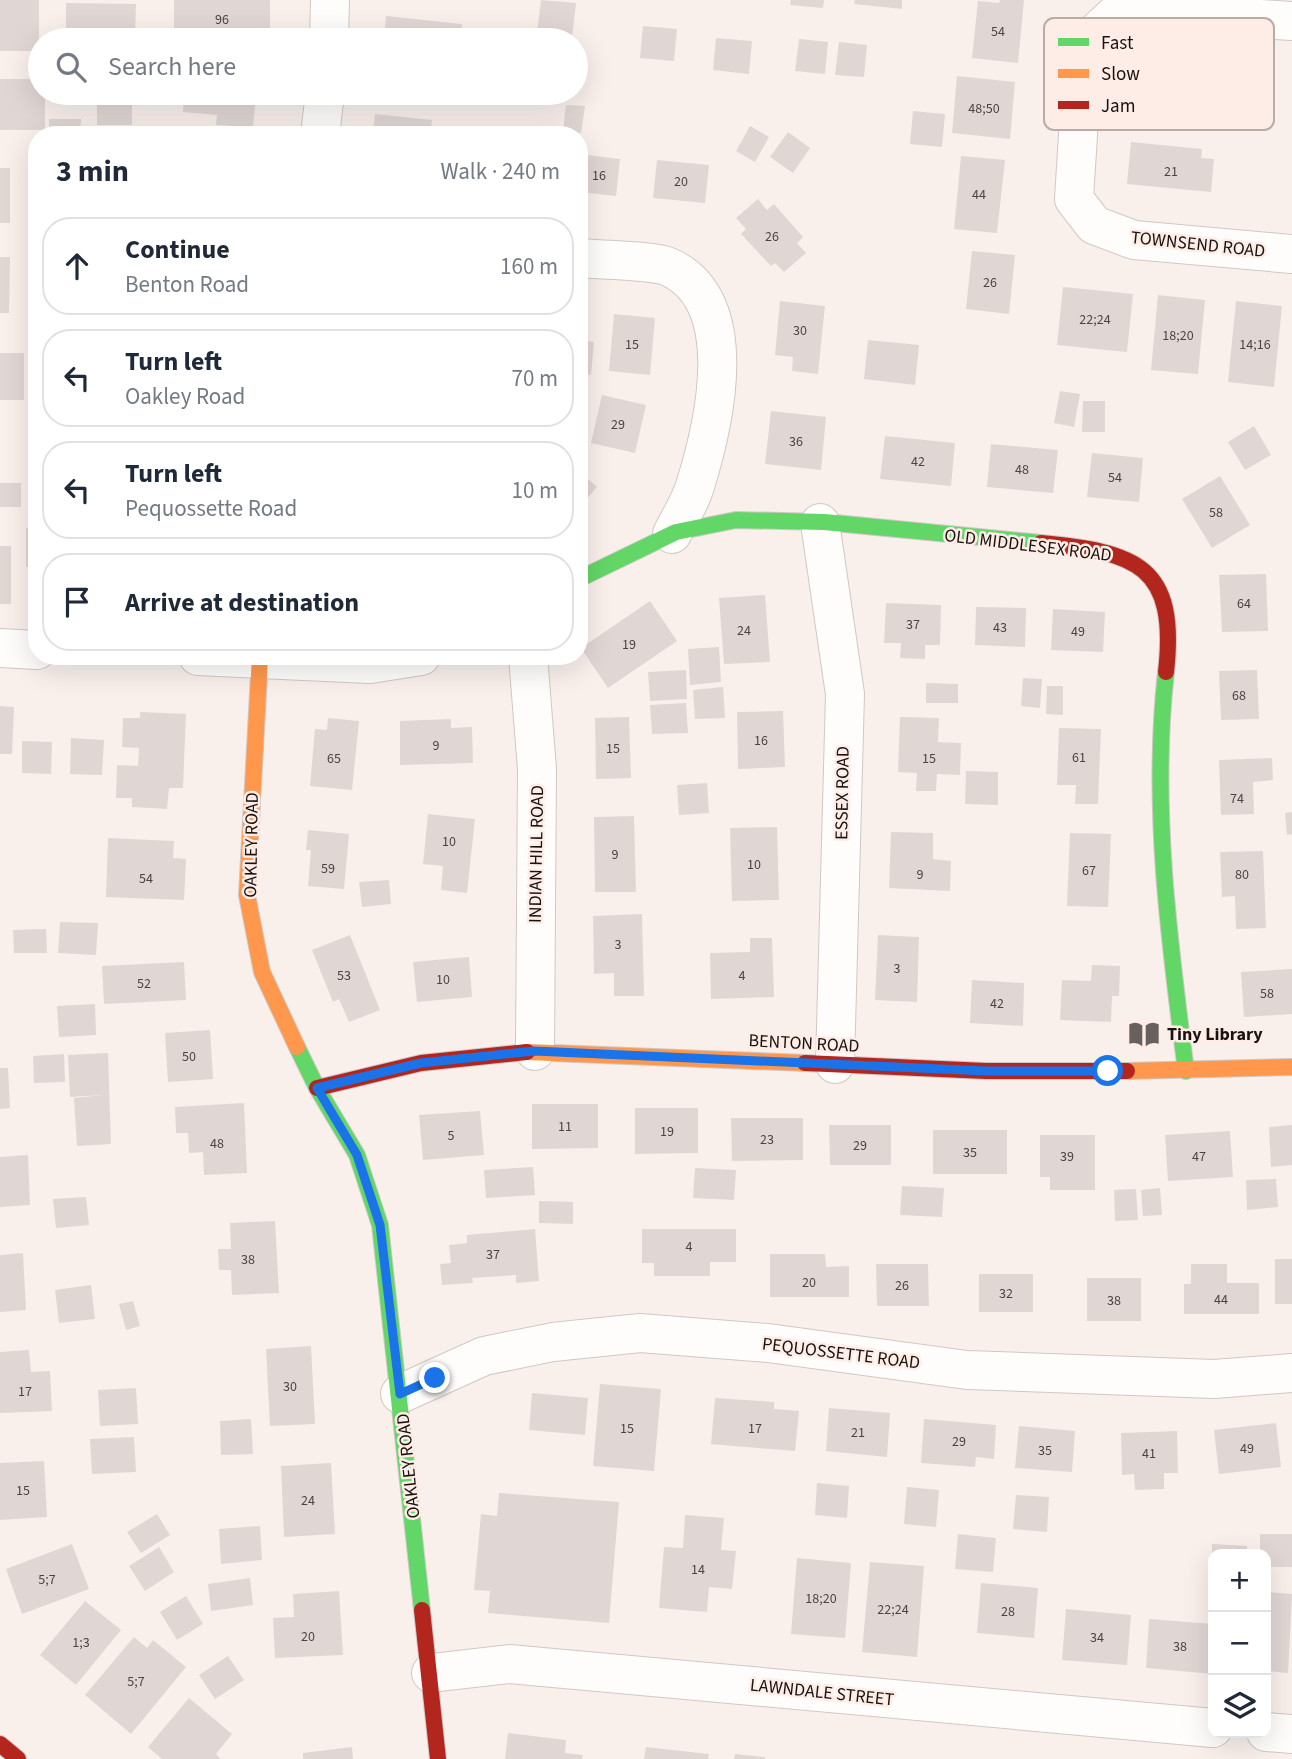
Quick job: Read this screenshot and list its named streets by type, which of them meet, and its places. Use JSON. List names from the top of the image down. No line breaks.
{"streets":{"street":["TOWNSEND ROAD","OLD MIDDLESEX ROAD","ESSEX ROAD","OAKLEY ROAD","INDIAN HILL ROAD","BENTON ROAD","PEQUOSSETTE ROAD","LAWNDALE STREET"]},"crossings":[["OLD MIDDLESEX ROAD","ESSEX ROAD"],["OLD MIDDLESEX ROAD","BENTON ROAD"],["ESSEX ROAD","BENTON ROAD"],["OAKLEY ROAD","BENTON ROAD"],["OAKLEY ROAD","PEQUOSSETTE ROAD"],["OAKLEY ROAD","LAWNDALE STREET"],["INDIAN HILL ROAD","BENTON ROAD"]],"places":{"library":["Tiny Library"]},"house_numbers":["96","54","48;50","21","16","20","44","26","26","22;24","30","18;20","15","14;16","29","36","42","48","54","58","64","37","43","24","49","19","68","16","9","15","61","65","15","74","10","9","10","59","67","9","80","54","3","3","53","4","10","52","58","42","50","11","19","5","23","48","29","35","39","47","4","37","38","20","26","32","44","38","30","17","15","17","21","29","49","35","41","15","24","14","5;7","18;20","22;24","28","20","34","1;3","38","5;7"],"legend":["Fast","Slow","Jam"],"page":{"search":"Search here","heading":["3 min","Walk · 240 m"],"list":[["Continue","Benton Road","160 m"],["Turn left","Oakley Road","70 m"],["Turn left","Pequossette Road","10 m"],"Arrive at destination"],"map_buttons":["+","−"]}}
